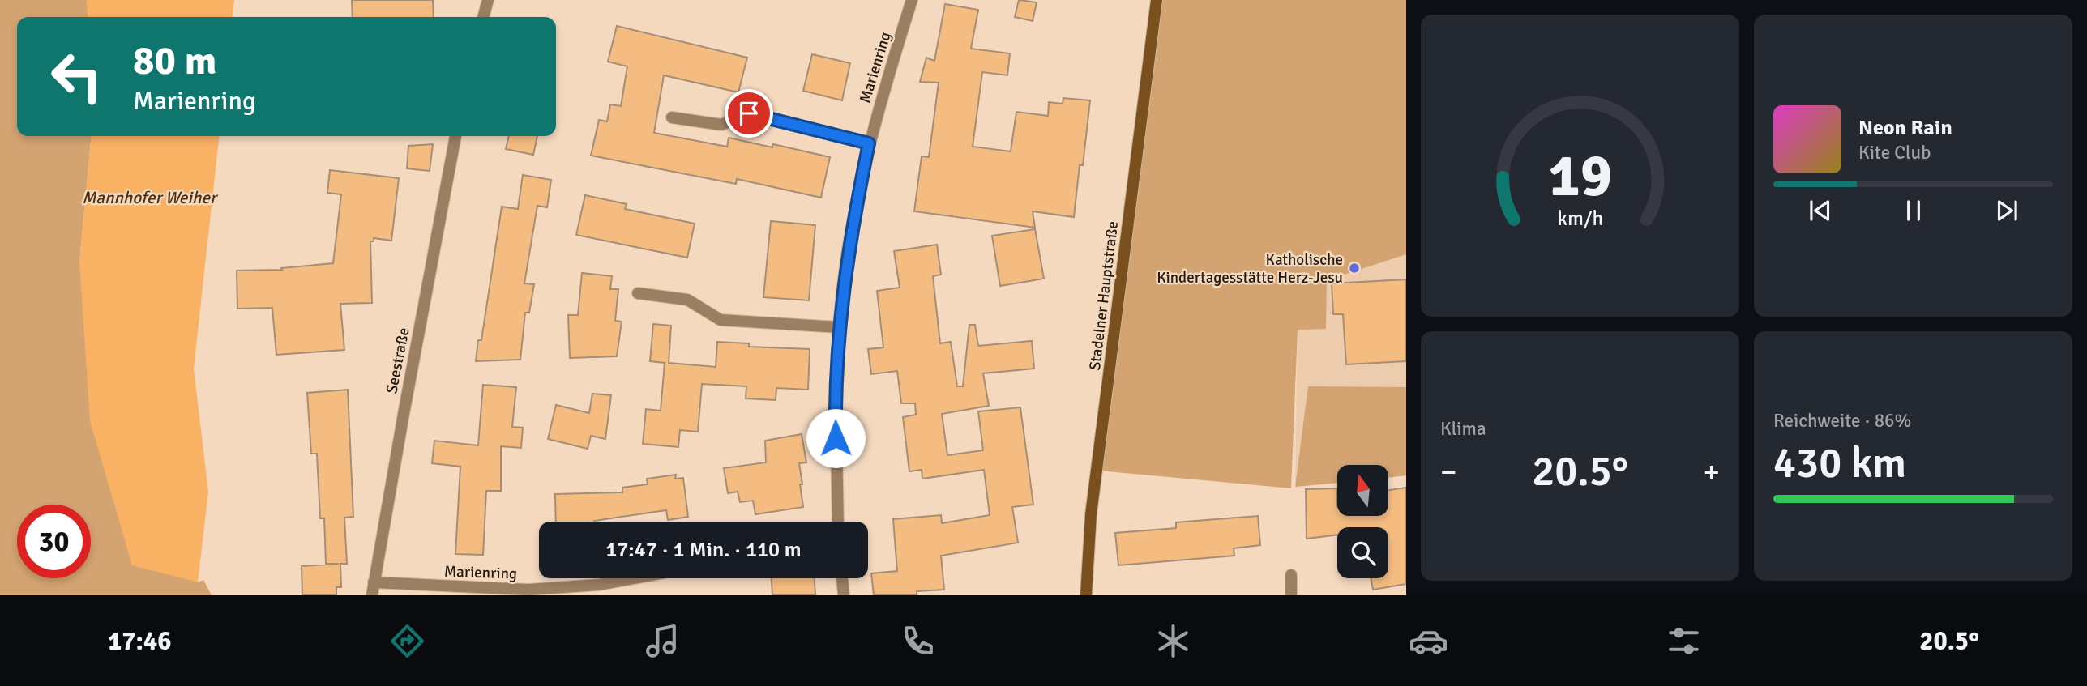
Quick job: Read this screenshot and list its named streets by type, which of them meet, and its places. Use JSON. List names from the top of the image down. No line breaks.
{"streets":{"main road":["Stadelner Hauptstraße"],"street":["Marienring","Seestraße"]},"crossings":[["Marienring","Seestraße"]],"water":["Mannhofer Weiher"],"places":["Katholische Kindertagesstätte Herz-Jesu"],"north":"top","page":{"turn":["80 m","Marienring"],"song":["Neon Rain","Kite Club"],"tile":["Klima",["Reichweite · 86%","430 km"]],"heat":["−","20.5°","+"],"limit":"30","trip":"17:47 · 1 Min. · 110 m","tabs":["17:46","20.5°"],"gauge":["19","km/h"]}}
